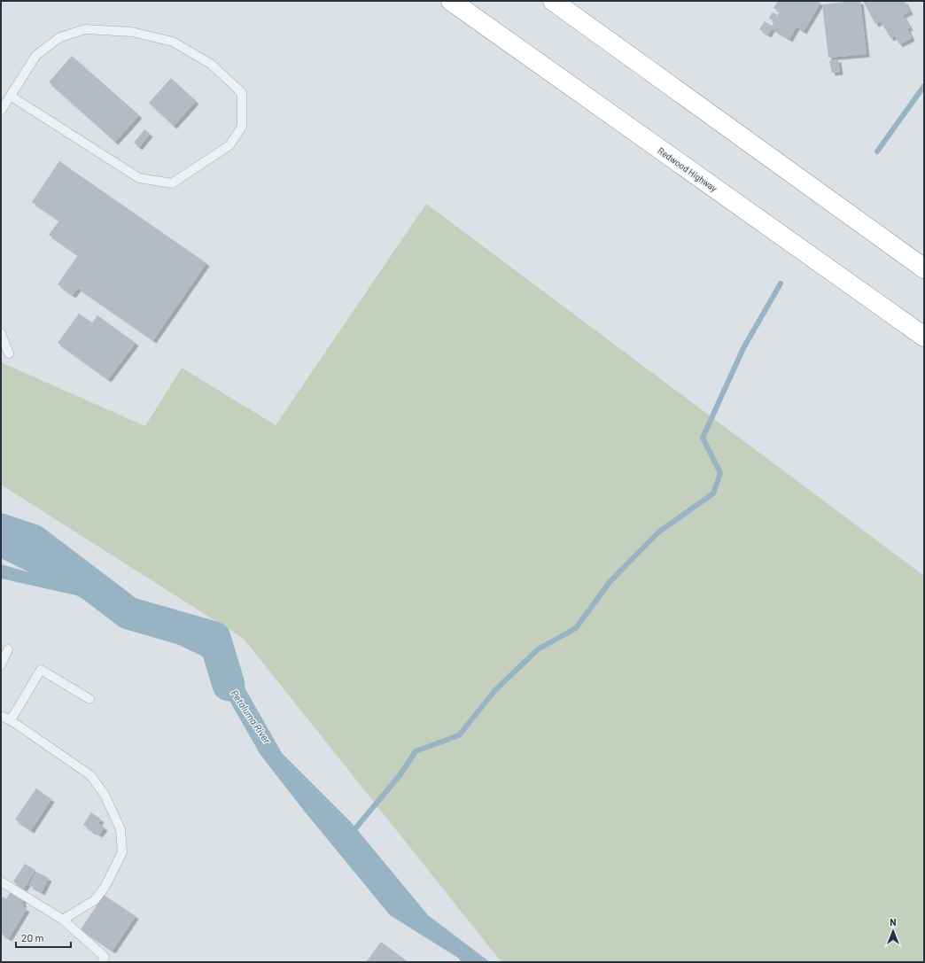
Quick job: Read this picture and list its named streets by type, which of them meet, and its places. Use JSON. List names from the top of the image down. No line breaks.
{"streets":{"highway":["Redwood Highway"]},"water":["Petaluma River"],"scale_bar":"20 m","north":"top"}
